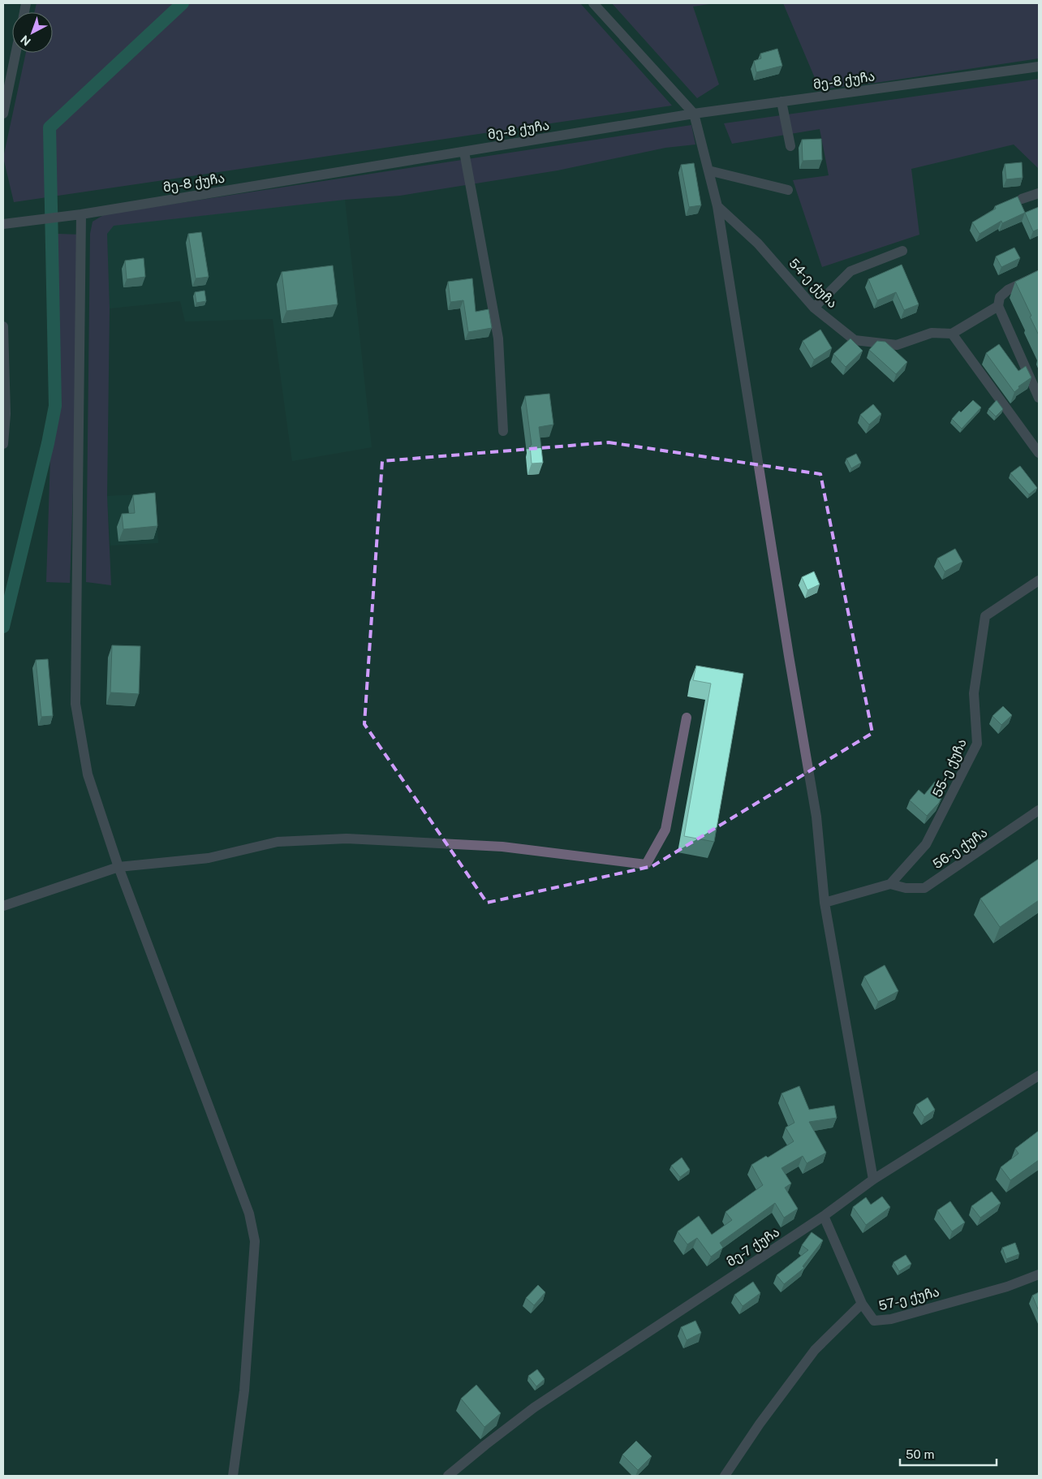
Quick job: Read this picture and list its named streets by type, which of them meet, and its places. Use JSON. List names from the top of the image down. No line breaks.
{"streets":{"street":["მე-8 ქუჩა","54-ე ქუჩა","55-ე ქუჩა","56-ე ქუჩა","მე-7 ქუჩა","57-ე ქუჩა"]},"crossings":[["55-ე ქუჩა","56-ე ქუჩა"],["მე-7 ქუჩა","57-ე ქუჩა"]],"scale_bar":"50 m","north":"bottom left"}
